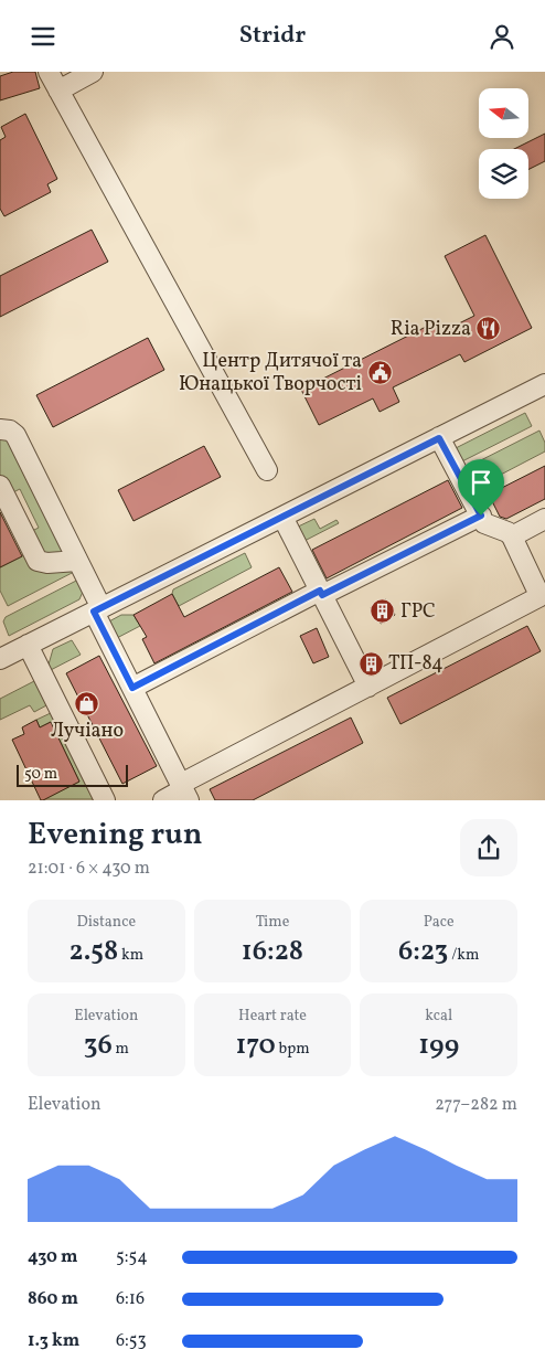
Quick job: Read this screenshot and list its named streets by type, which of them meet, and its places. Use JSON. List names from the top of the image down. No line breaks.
{"places":{"restaurant":["Ria Pizza"],"public building":["Центр Дитячої та Юнацької Творчості"],"building":["ГРС","ТП-84"],"shop":["Лучіано"]},"scale_bar":"50 m","north":"left","page":{"header":"Stridr","scale":"50 m","heading":["Evening run","21:01 · 6 × 430 m"],"stats":[["Distance","2.58 km"],["Time","16:28"],["Pace","6:23 /km"],["Elevation","36 m"],["Heart rate","170 bpm"],["kcal","199"]],"chart":["Elevation","277–282 m"],"list":[{"name":"430 m","note":"5:54"},{"name":"860 m","note":"6:16"},{"name":"1.3 km","note":"6:53"}]}}
